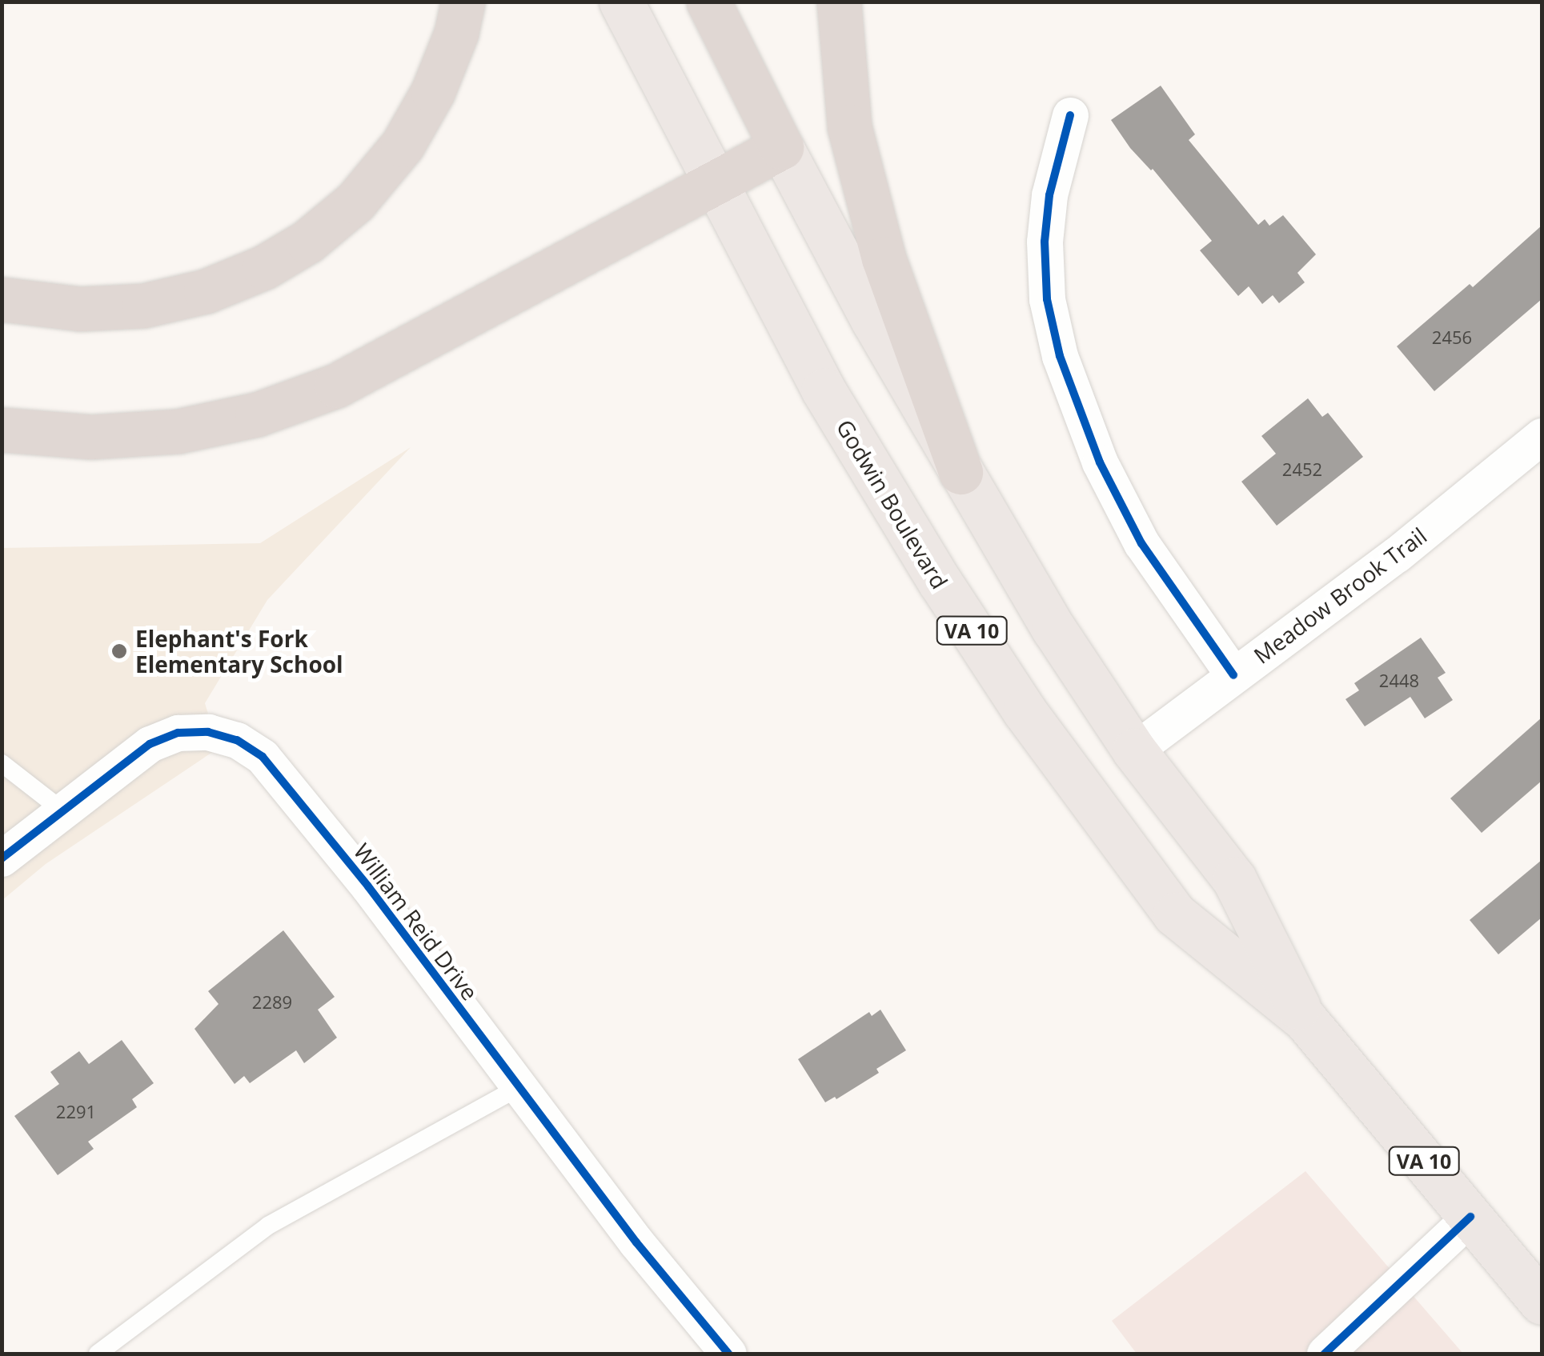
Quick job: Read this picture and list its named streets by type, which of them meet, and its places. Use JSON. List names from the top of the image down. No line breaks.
{"streets":{"highway":["Godwin Boulevard","VA 10"],"street":["Meadow Brook Trail","William Reid Drive"]},"crossings":[["Godwin Boulevard","Meadow Brook Trail"]],"places":["Elephant's Fork Elementary School"],"house_numbers":["2456","2452","2448","2289","2291"]}
